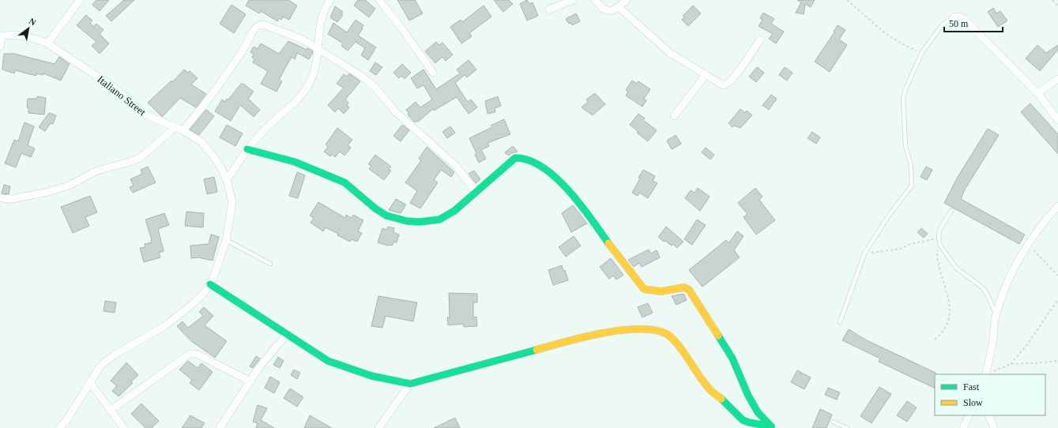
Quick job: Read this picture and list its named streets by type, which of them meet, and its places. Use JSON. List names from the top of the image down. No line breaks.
{"streets":{"street":["Italiano Street"]},"legend":["Fast","Slow"],"scale_bar":"50 m","north":"top right"}
